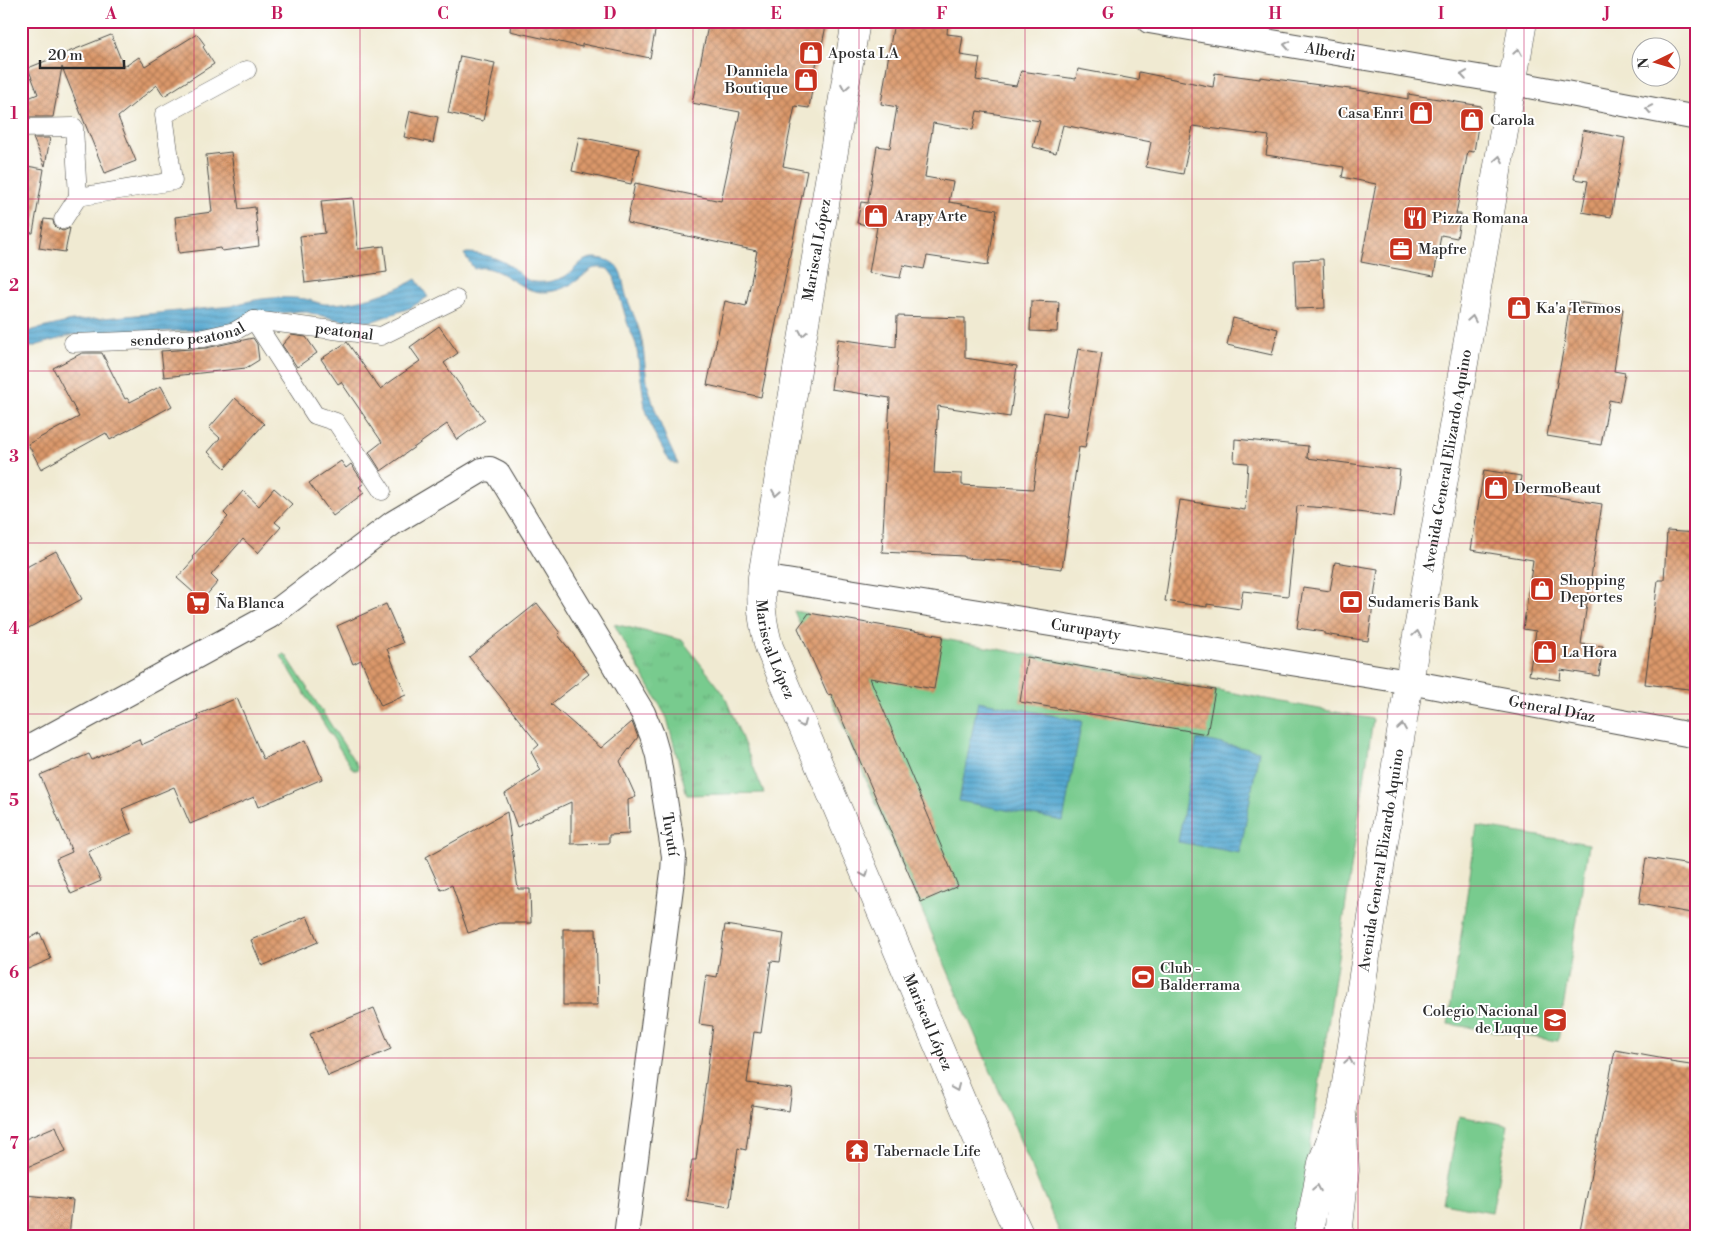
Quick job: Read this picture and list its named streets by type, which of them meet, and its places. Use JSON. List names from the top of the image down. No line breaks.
{"streets":{"main road":["Mariscal López","Avenida General Elizardo Aquino"],"street":["Alberdi","sendero peatonal","peatonal","Curupayty","General Díaz","Tuyutí"]},"crossings":[["Alberdi","Avenida General Elizardo Aquino"],["Mariscal López","Curupayty"],["sendero peatonal","peatonal"],["Avenida General Elizardo Aquino","Curupayty"],["Avenida General Elizardo Aquino","General Díaz"],["Curupayty","General Díaz"]],"one_way":["Alberdi","Mariscal López","Avenida General Elizardo Aquino"],"places":{"shop":["Aposta LA","Danniela Boutique","Casa Enri","Carola","Arapy Arte","Ka'a Termos","DermoBeaut","Shopping Deportes","La Hora"],"restaurant":["Pizza Romana"],"office":["Mapfre"],"bank":["Sudameris Bank"],"supermarket":["Ña Blanca"],"sports":["Club - Balderrama"],"school or university":["Colegio Nacional de Luque"],"temple":["Tabernacle Life"]},"scale_bar":"20 m","north":"left","grid":{"columns":["A","B","C","D","E","F","G","H","I","J"],"rows":["1","2","3","4","5","6","7"]}}
